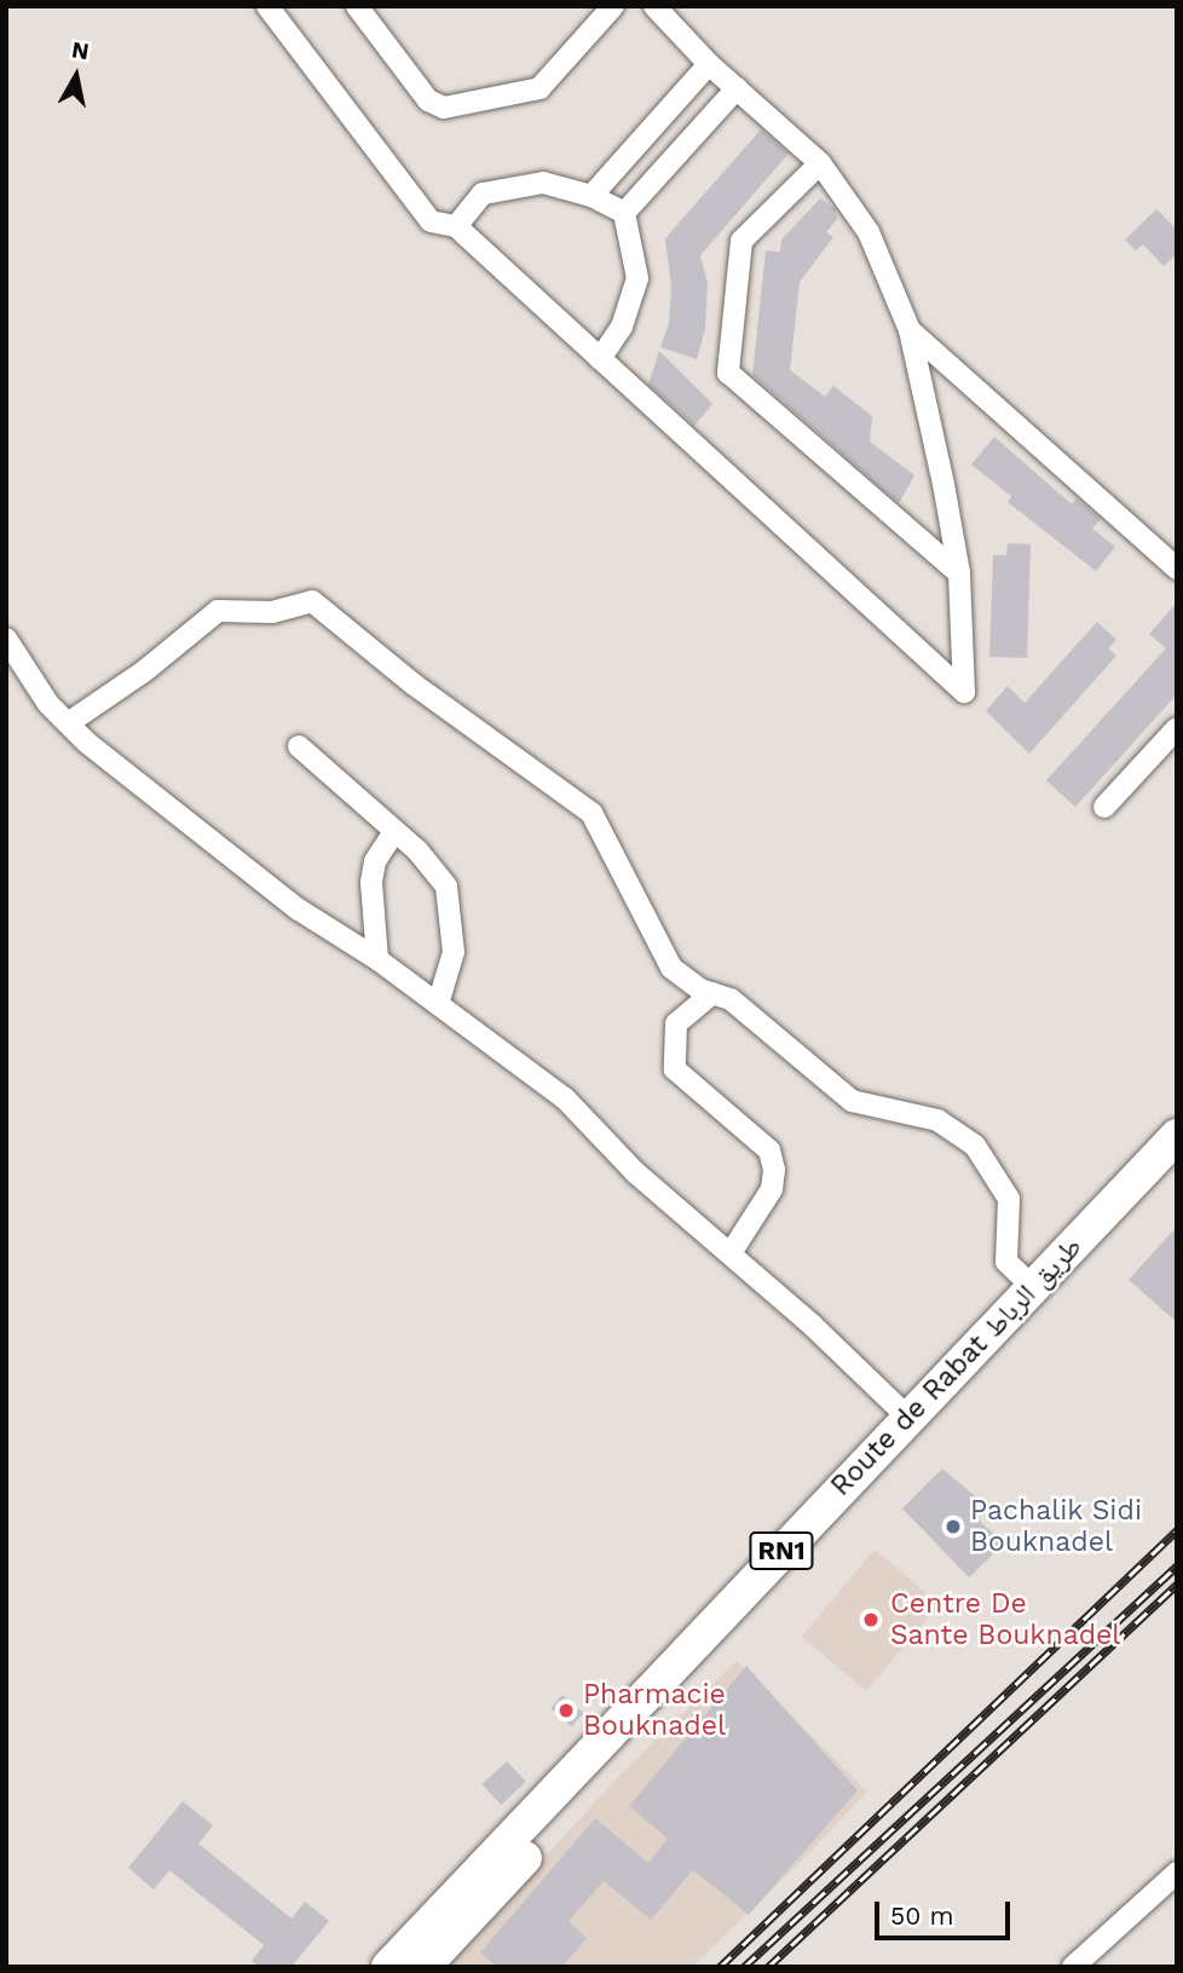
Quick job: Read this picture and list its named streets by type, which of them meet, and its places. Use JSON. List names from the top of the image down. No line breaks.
{"streets":{"main road":["Route de Rabat طريق الرباط","RN1"]},"places":["Pachalik Sidi Bouknadel","Centre De Sante Bouknadel","Pharmacie Bouknadel"],"scale_bar":"50 m","north":"top"}
